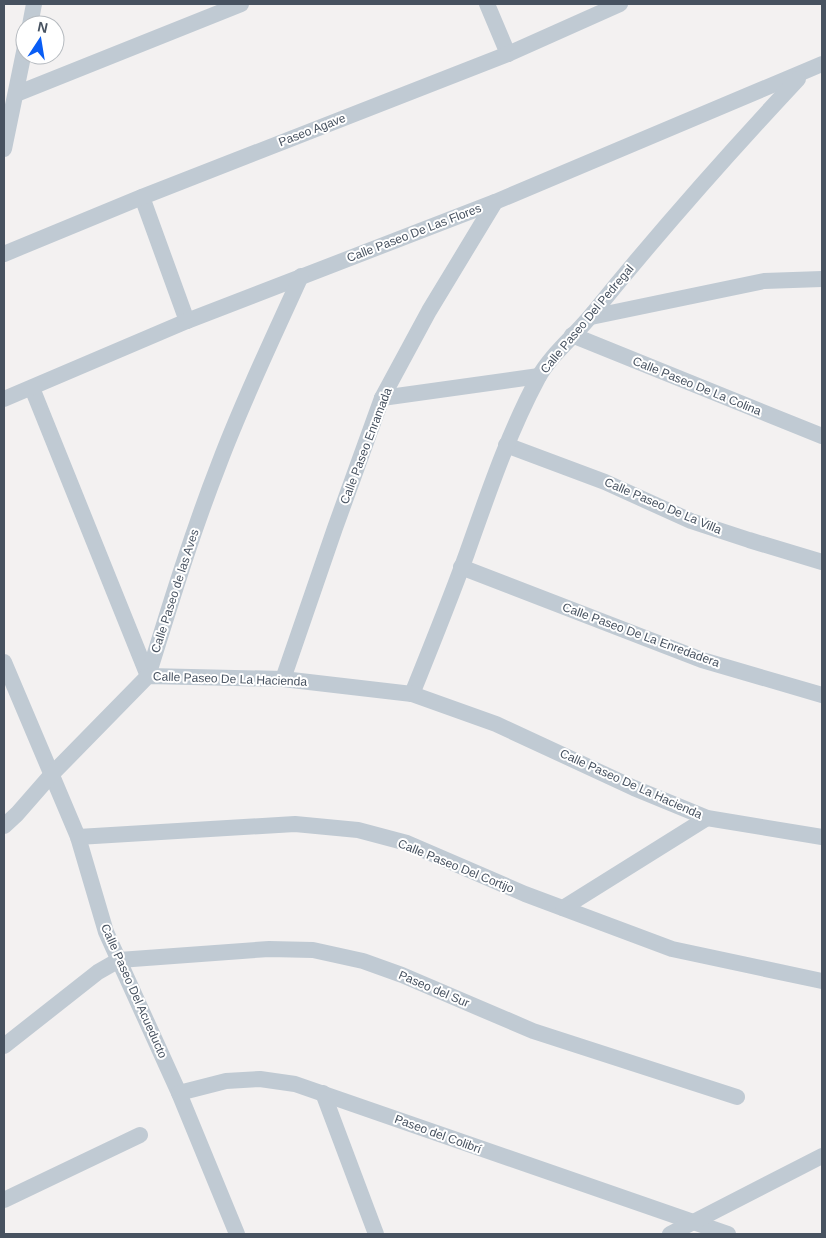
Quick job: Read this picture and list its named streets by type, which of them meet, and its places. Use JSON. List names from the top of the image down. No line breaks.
{"streets":{"street":["Paseo Agave","Calle Paseo De Las Flores","Calle Paseo Del Pedregal","Calle Paseo De La Colina","Calle Paseo Enramada","Calle Paseo De La Villa","Calle Paseo de las Aves","Calle Paseo De La Enredadera","Calle Paseo De La Hacienda","Calle Paseo Del Cortijo","Paseo del Sur","Calle Paseo Del Acueducto","Paseo del Colibrí"]},"crossings":[["Calle Paseo De Las Flores","Calle Paseo Del Pedregal"],["Calle Paseo De Las Flores","Calle Paseo Enramada"],["Calle Paseo De Las Flores","Calle Paseo de las Aves"],["Calle Paseo Del Pedregal","Calle Paseo De La Colina"],["Calle Paseo Del Pedregal","Calle Paseo De La Villa"],["Calle Paseo Del Pedregal","Calle Paseo De La Enredadera"],["Calle Paseo Del Pedregal","Calle Paseo De La Hacienda"],["Calle Paseo Enramada","Calle Paseo De La Hacienda"],["Calle Paseo de las Aves","Calle Paseo De La Hacienda"],["Calle Paseo De La Hacienda","Calle Paseo Del Acueducto"],["Calle Paseo Del Cortijo","Calle Paseo Del Acueducto"],["Paseo del Sur","Calle Paseo Del Acueducto"],["Calle Paseo Del Acueducto","Paseo del Colibrí"]],"north":"top"}
